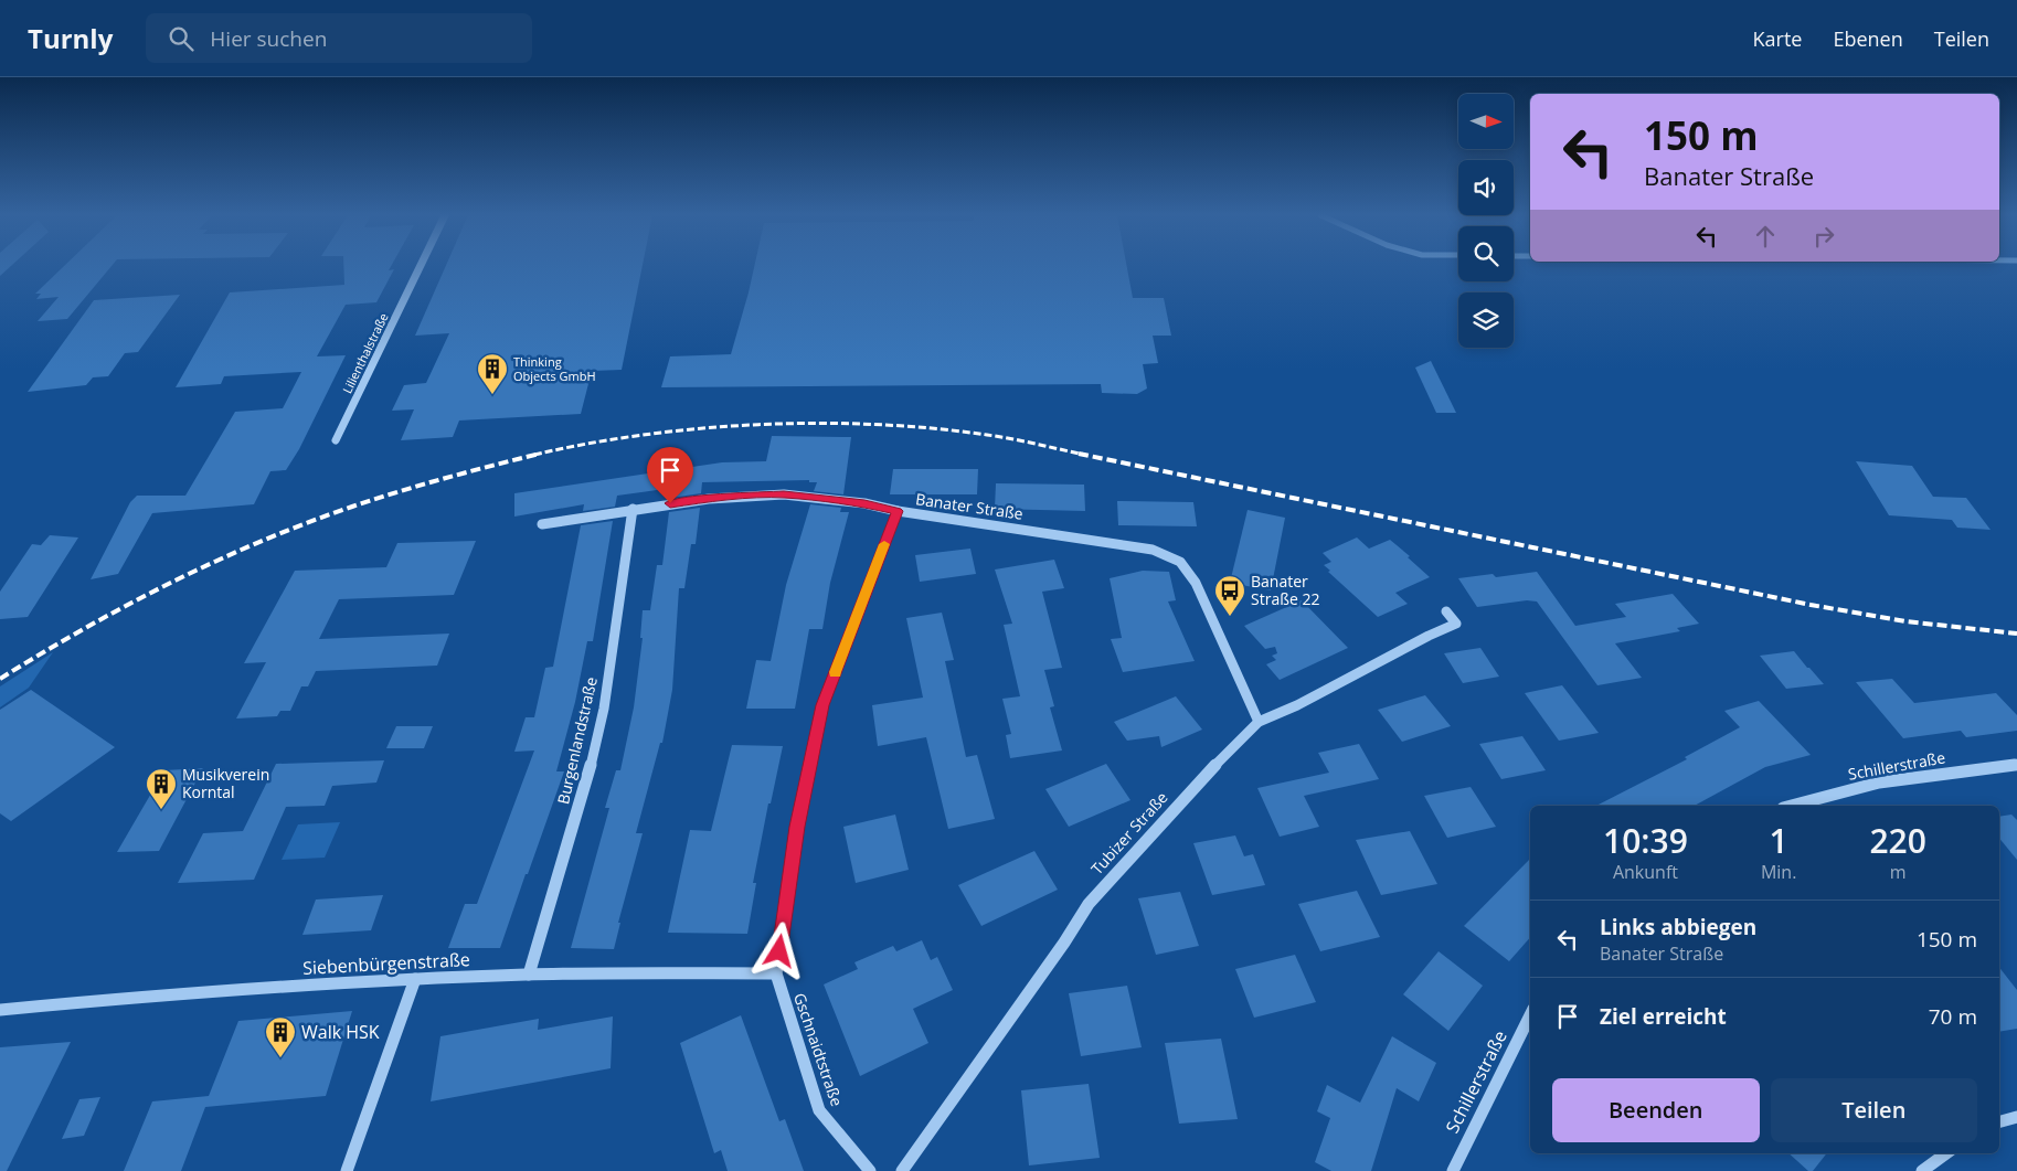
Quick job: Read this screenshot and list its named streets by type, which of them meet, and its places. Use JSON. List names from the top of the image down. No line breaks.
{"streets":{"street":["Lilienthalstraße","Banater Straße","Burgenlandstraße","Schillerstraße","Tubizer Straße","Siebenbürgenstraße","Gschnaidtstraße"]},"crossings":[["Banater Straße","Burgenlandstraße"],["Banater Straße","Tubizer Straße"],["Banater Straße","Gschnaidtstraße"],["Burgenlandstraße","Siebenbürgenstraße"],["Siebenbürgenstraße","Gschnaidtstraße"]],"places":{"building":["Thinking Objects GmbH","Musikverein Korntal","Walk HSK"],"bus stop":["Banater Straße 22"]},"north":"right","page":{"header":"Turnly","search":"Hier suchen","nav":["Karte","Ebenen","Teilen"],"turn":["150 m","Banater Straße"],"eta":["10:39","Ankunft","1","Min.","220","m"],"list":[{"name":"Links abbiegen","note":"Banater Straße","value":"150 m"},{"name":"Ziel erreicht","value":"70 m"}],"buttons":["Beenden","Teilen"]}}
